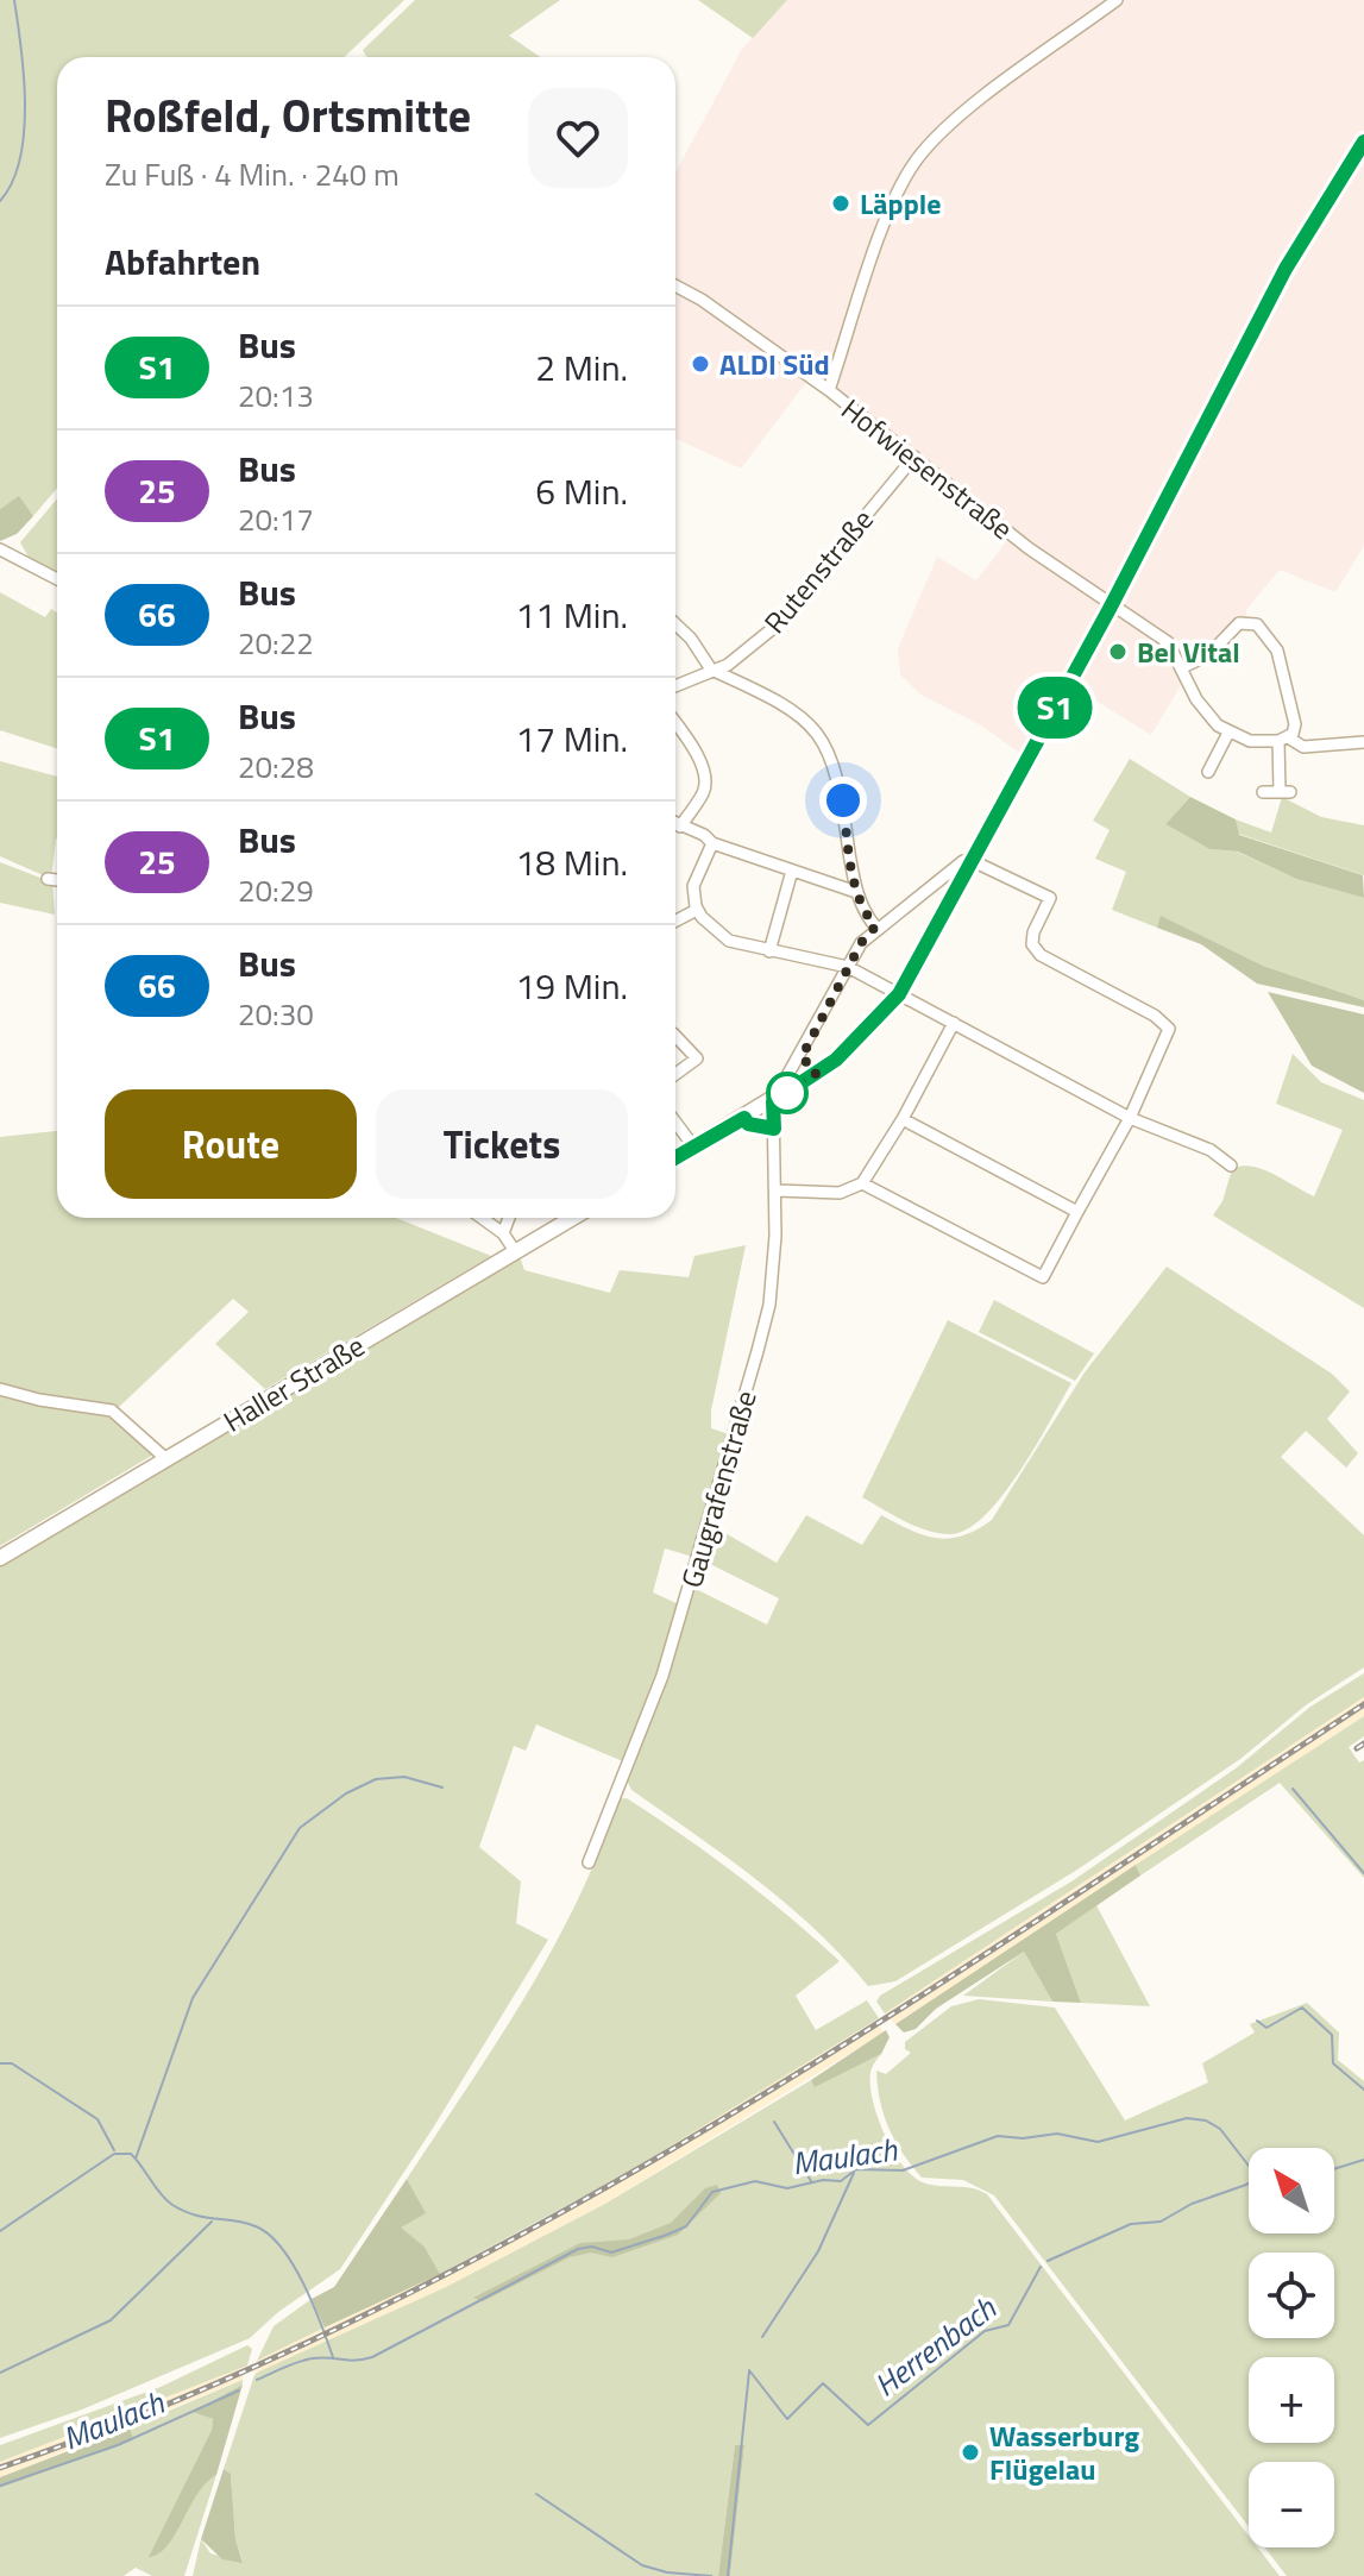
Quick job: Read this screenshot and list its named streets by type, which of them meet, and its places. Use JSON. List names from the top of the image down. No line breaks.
{"streets":{"main road":["Haller Straße"],"street":["Hofwiesenstraße","Rutenstraße","Gaugrafenstraße"]},"crossings":[["Hofwiesenstraße","Rutenstraße"]],"water":["Maulach","Herrenbach"],"places":["Läpple","ALDI Süd","Bel Vital","Wasserburg Flügelau"],"lines":["bus line S1"],"north":"top left","page":{"on_map":"S1","heading":[["Roßfeld, Ortsmitte","Zu Fuß · 4 Min. · 240 m"],"Abfahrten"],"list":[{"mark":"S1","name":"Bus","note":"20:13","value":"2 Min."},{"mark":"25","name":"Bus","note":"20:17","value":"6 Min."},{"mark":"66","name":"Bus","note":"20:22","value":"11 Min."},{"mark":"S1","name":"Bus","note":"20:28","value":"17 Min."},{"mark":"25","name":"Bus","note":"20:29","value":"18 Min."},{"mark":"66","name":"Bus","note":"20:30","value":"19 Min."}],"buttons":["Route","Tickets"],"map_buttons":["+","−"]}}
